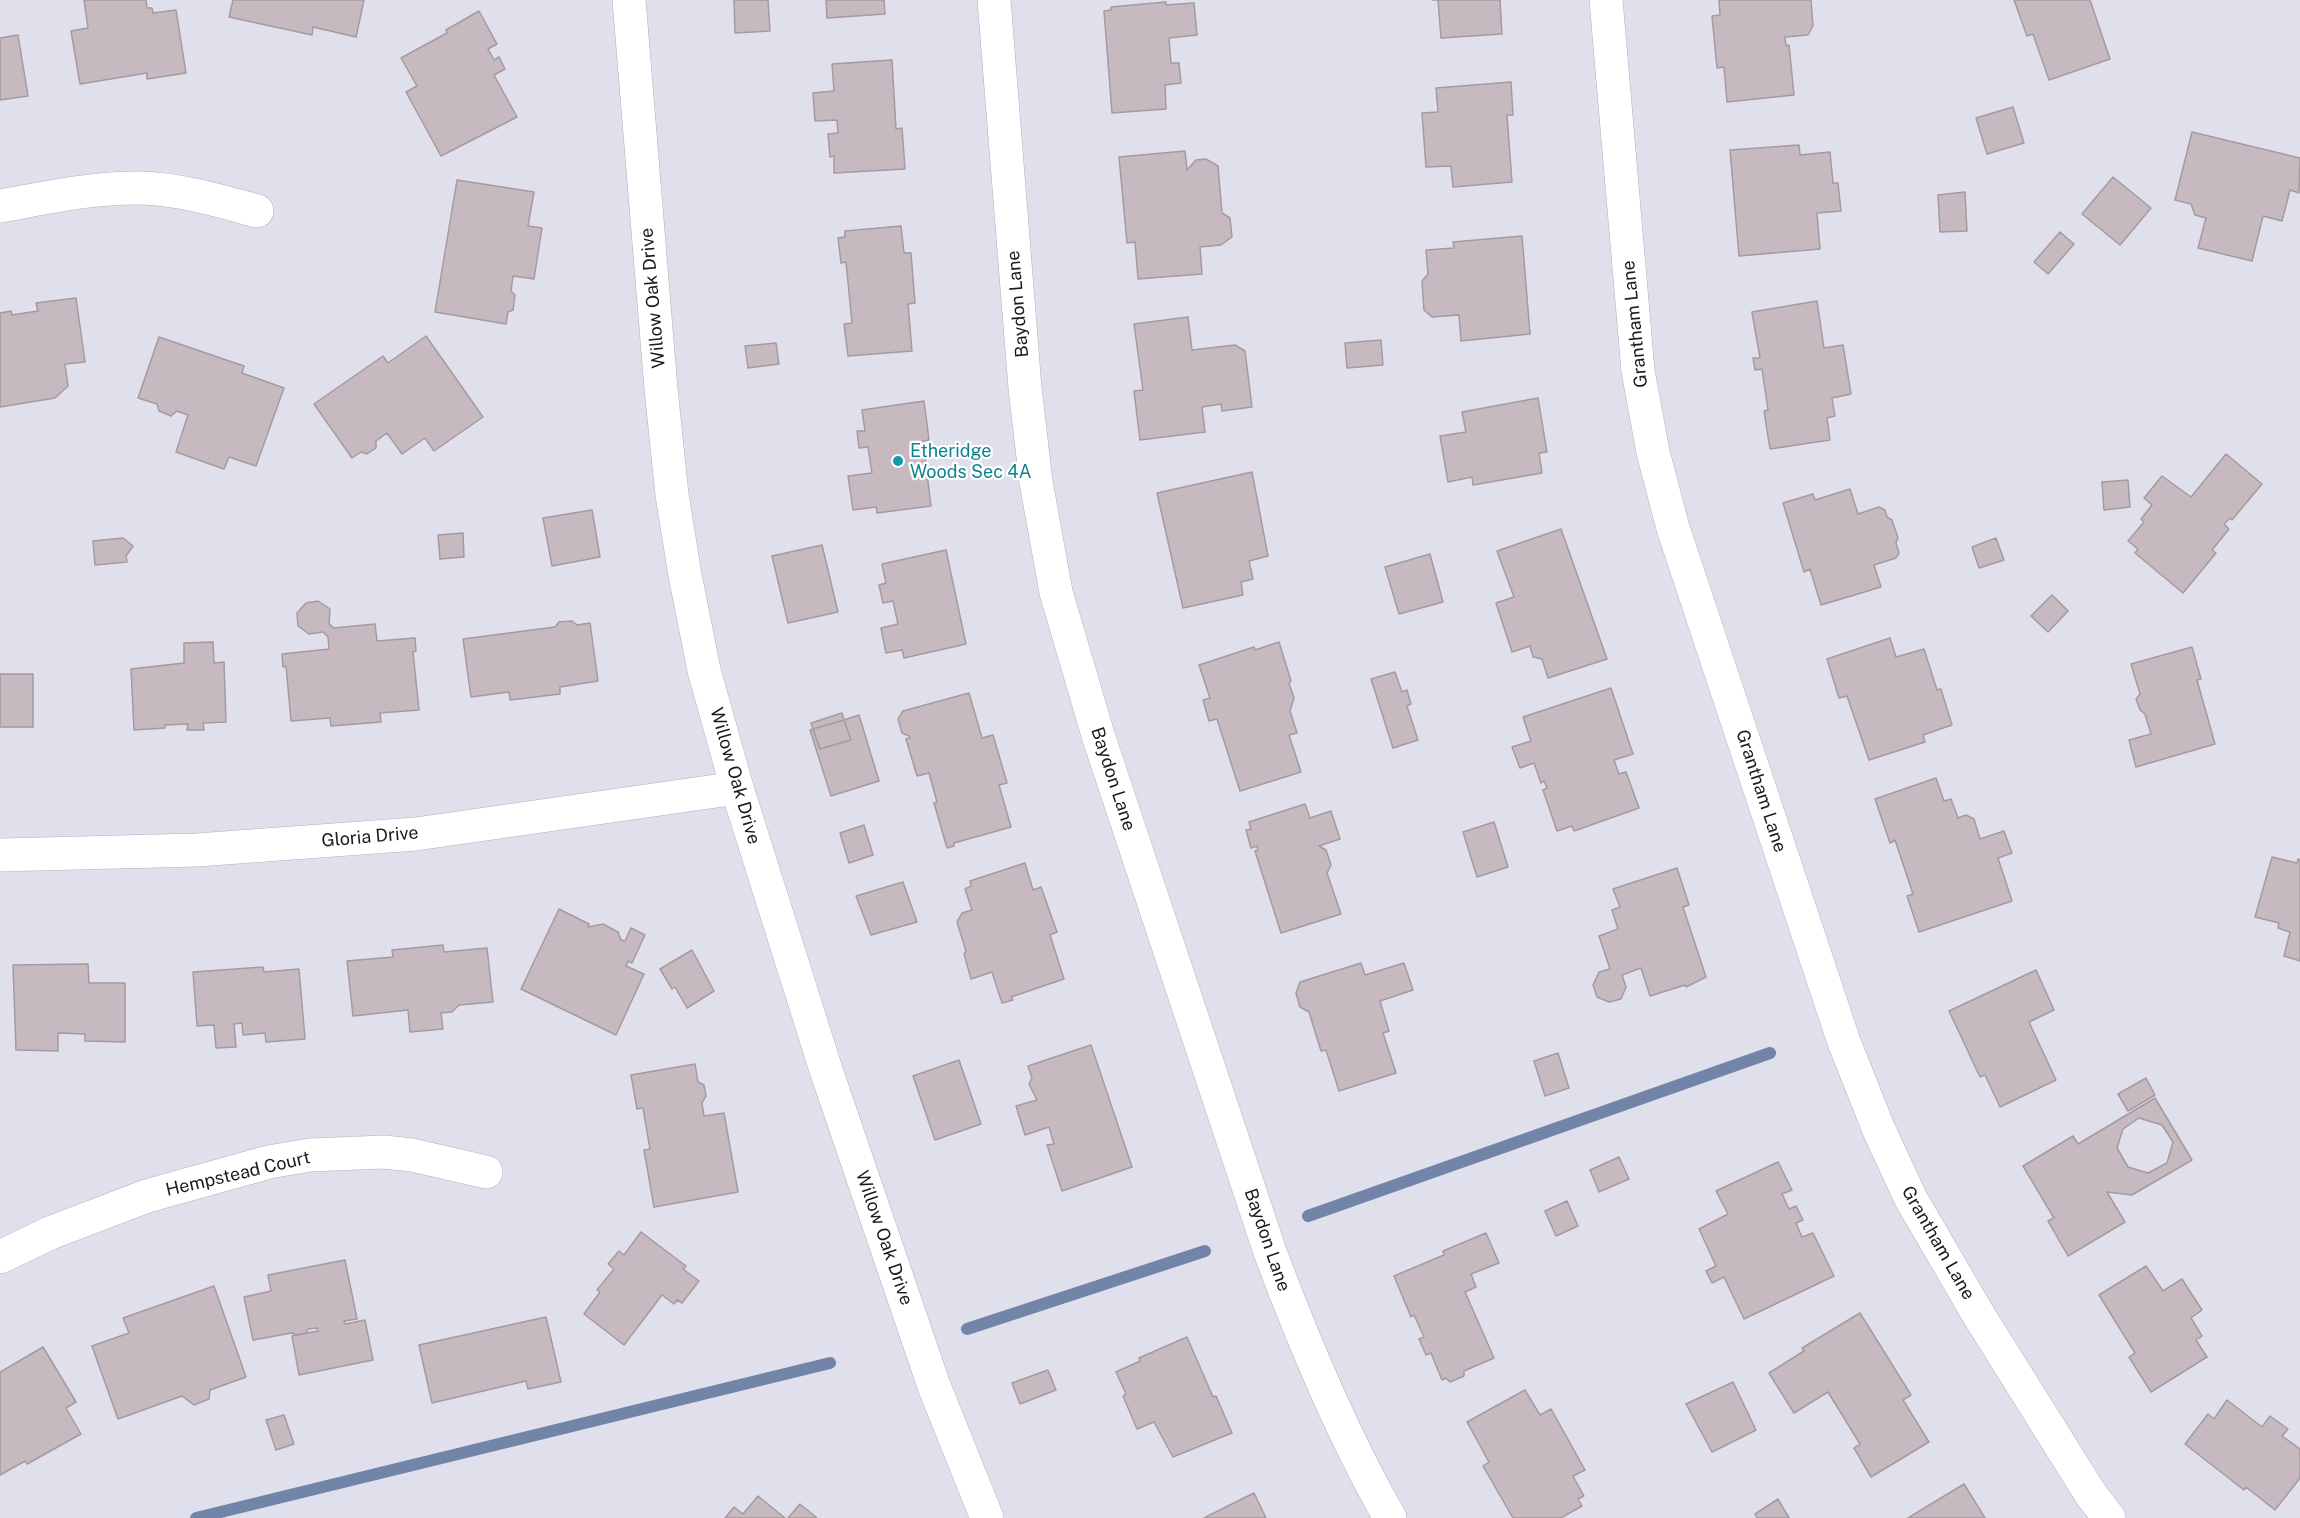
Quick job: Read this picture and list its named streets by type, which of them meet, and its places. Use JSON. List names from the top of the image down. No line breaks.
{"streets":{"street":["Willow Oak Drive","Baydon Lane","Grantham Lane","Gloria Drive","Hempstead Court"]},"crossings":[["Willow Oak Drive","Gloria Drive"]],"places":["Etheridge Woods Sec 4A"]}
